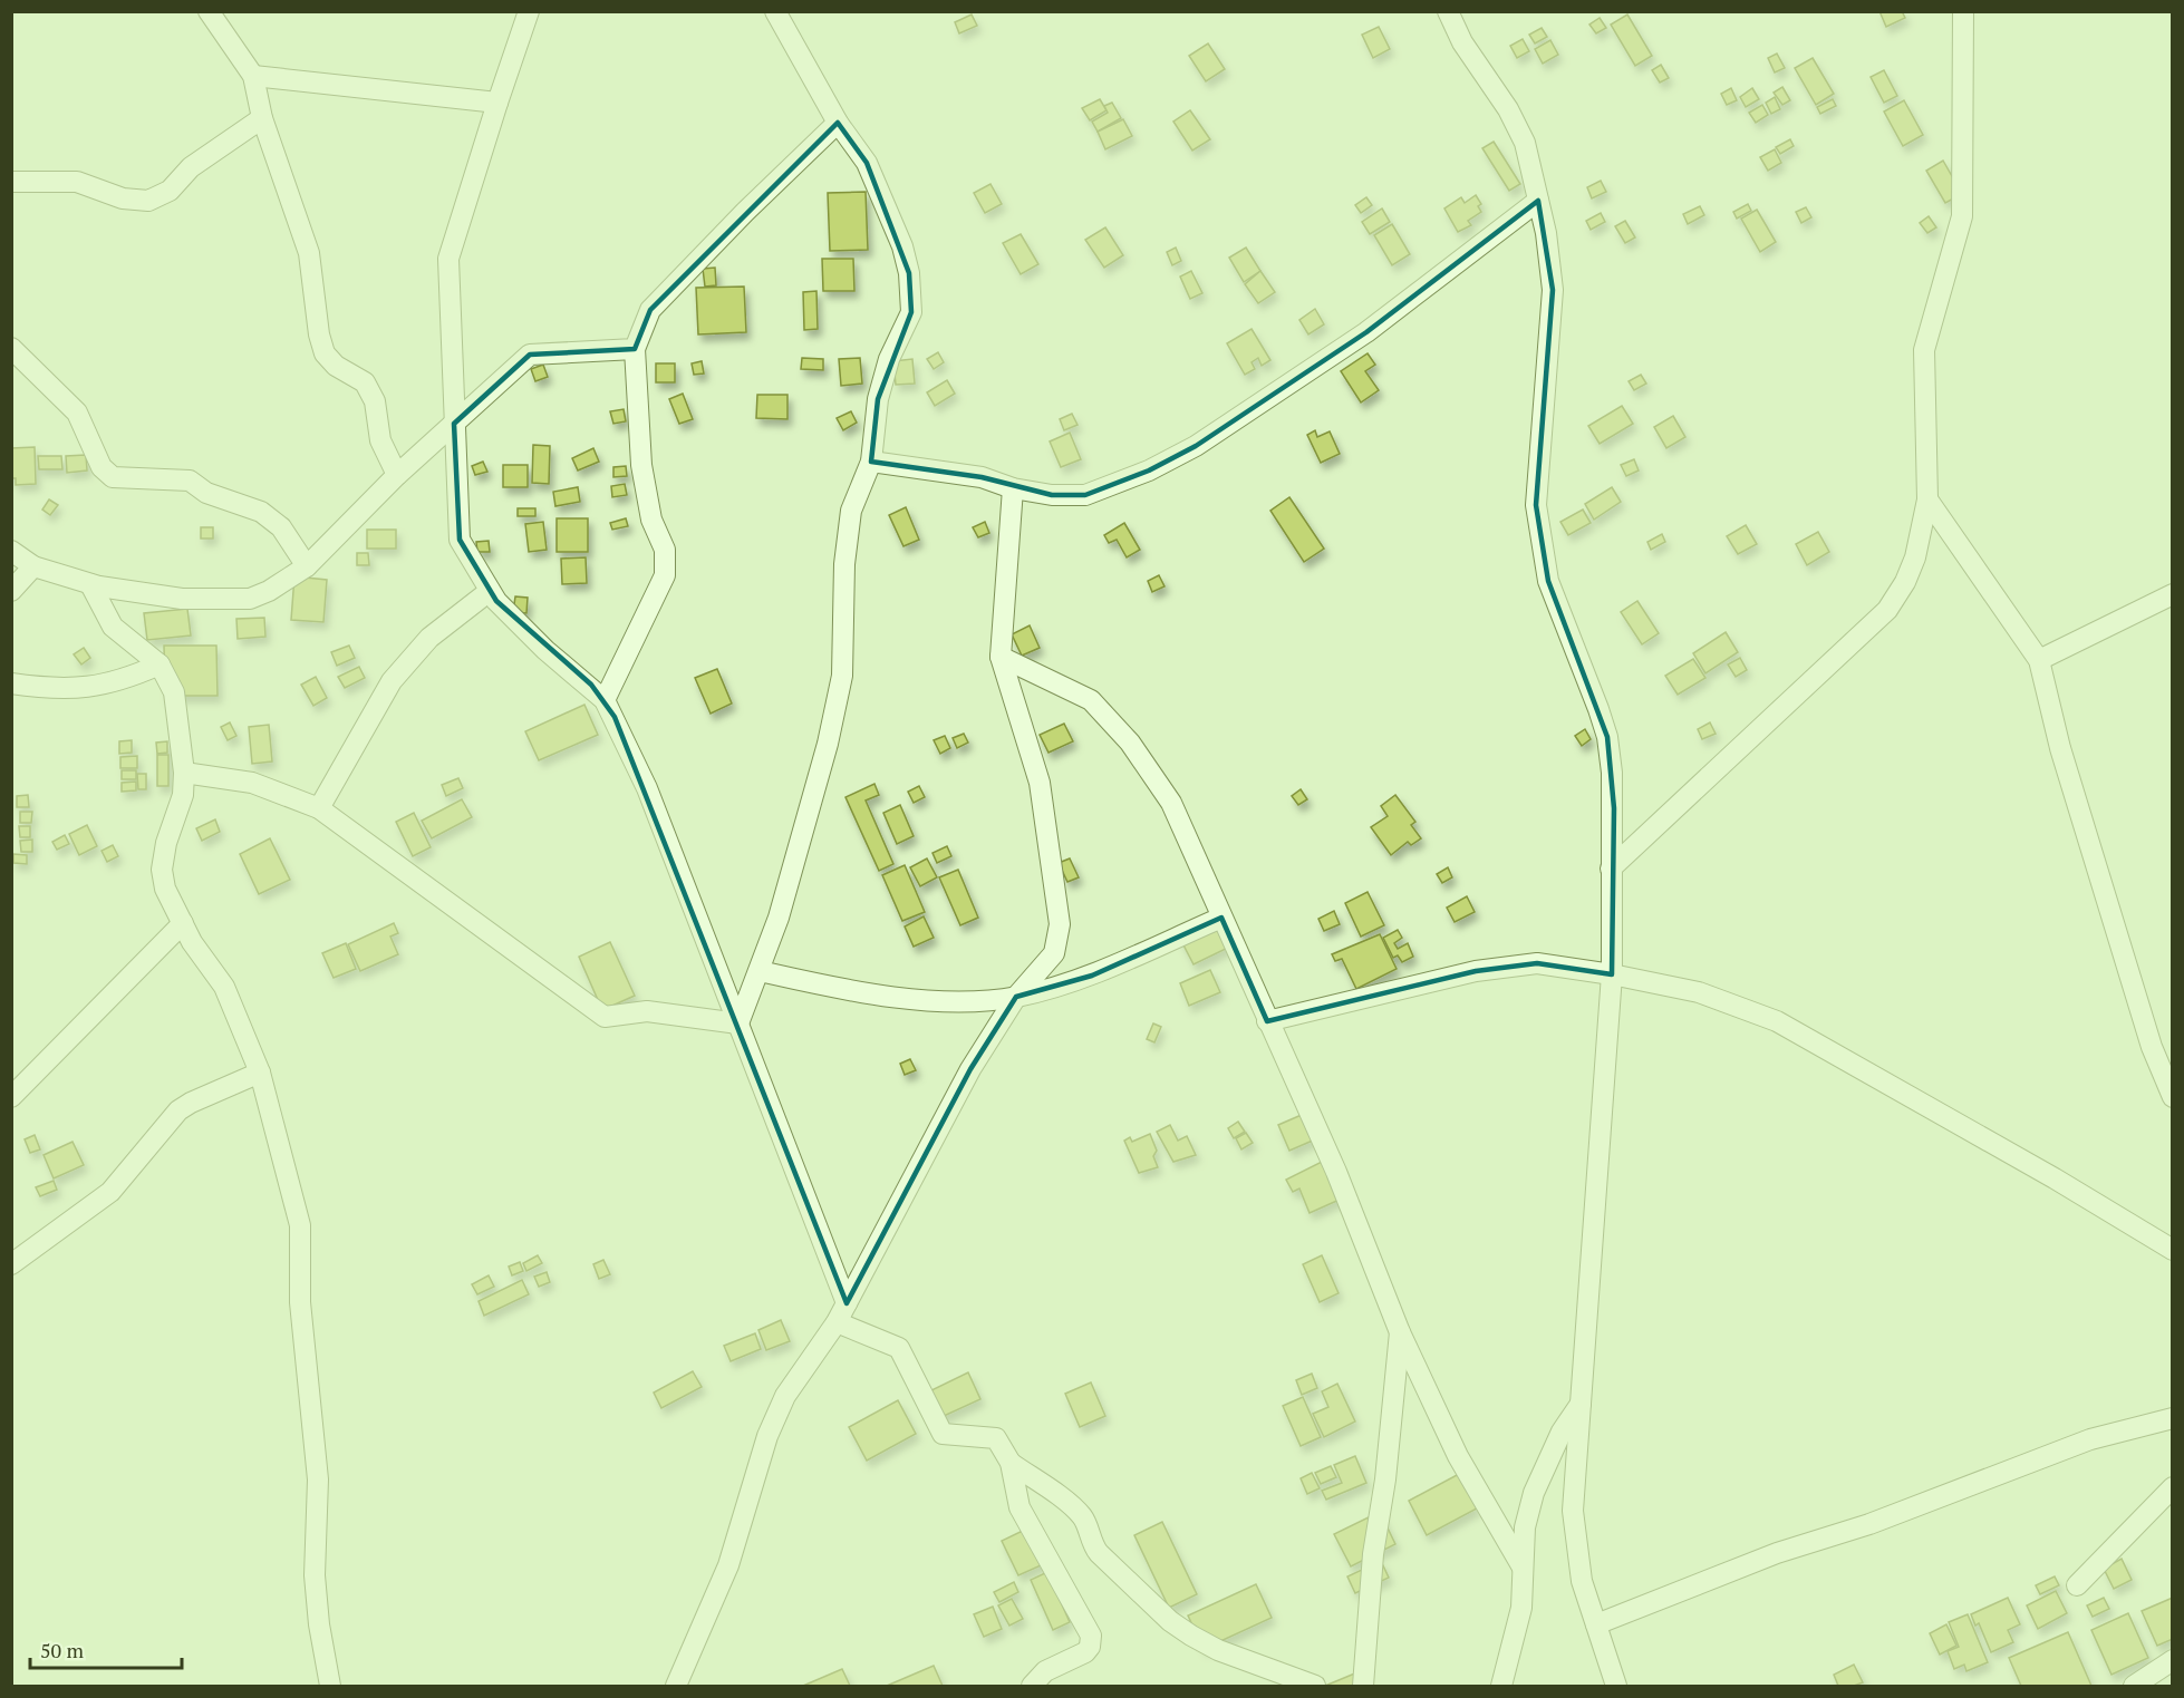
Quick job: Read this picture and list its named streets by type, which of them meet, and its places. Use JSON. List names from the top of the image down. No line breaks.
{"scale_bar":"50 m"}
